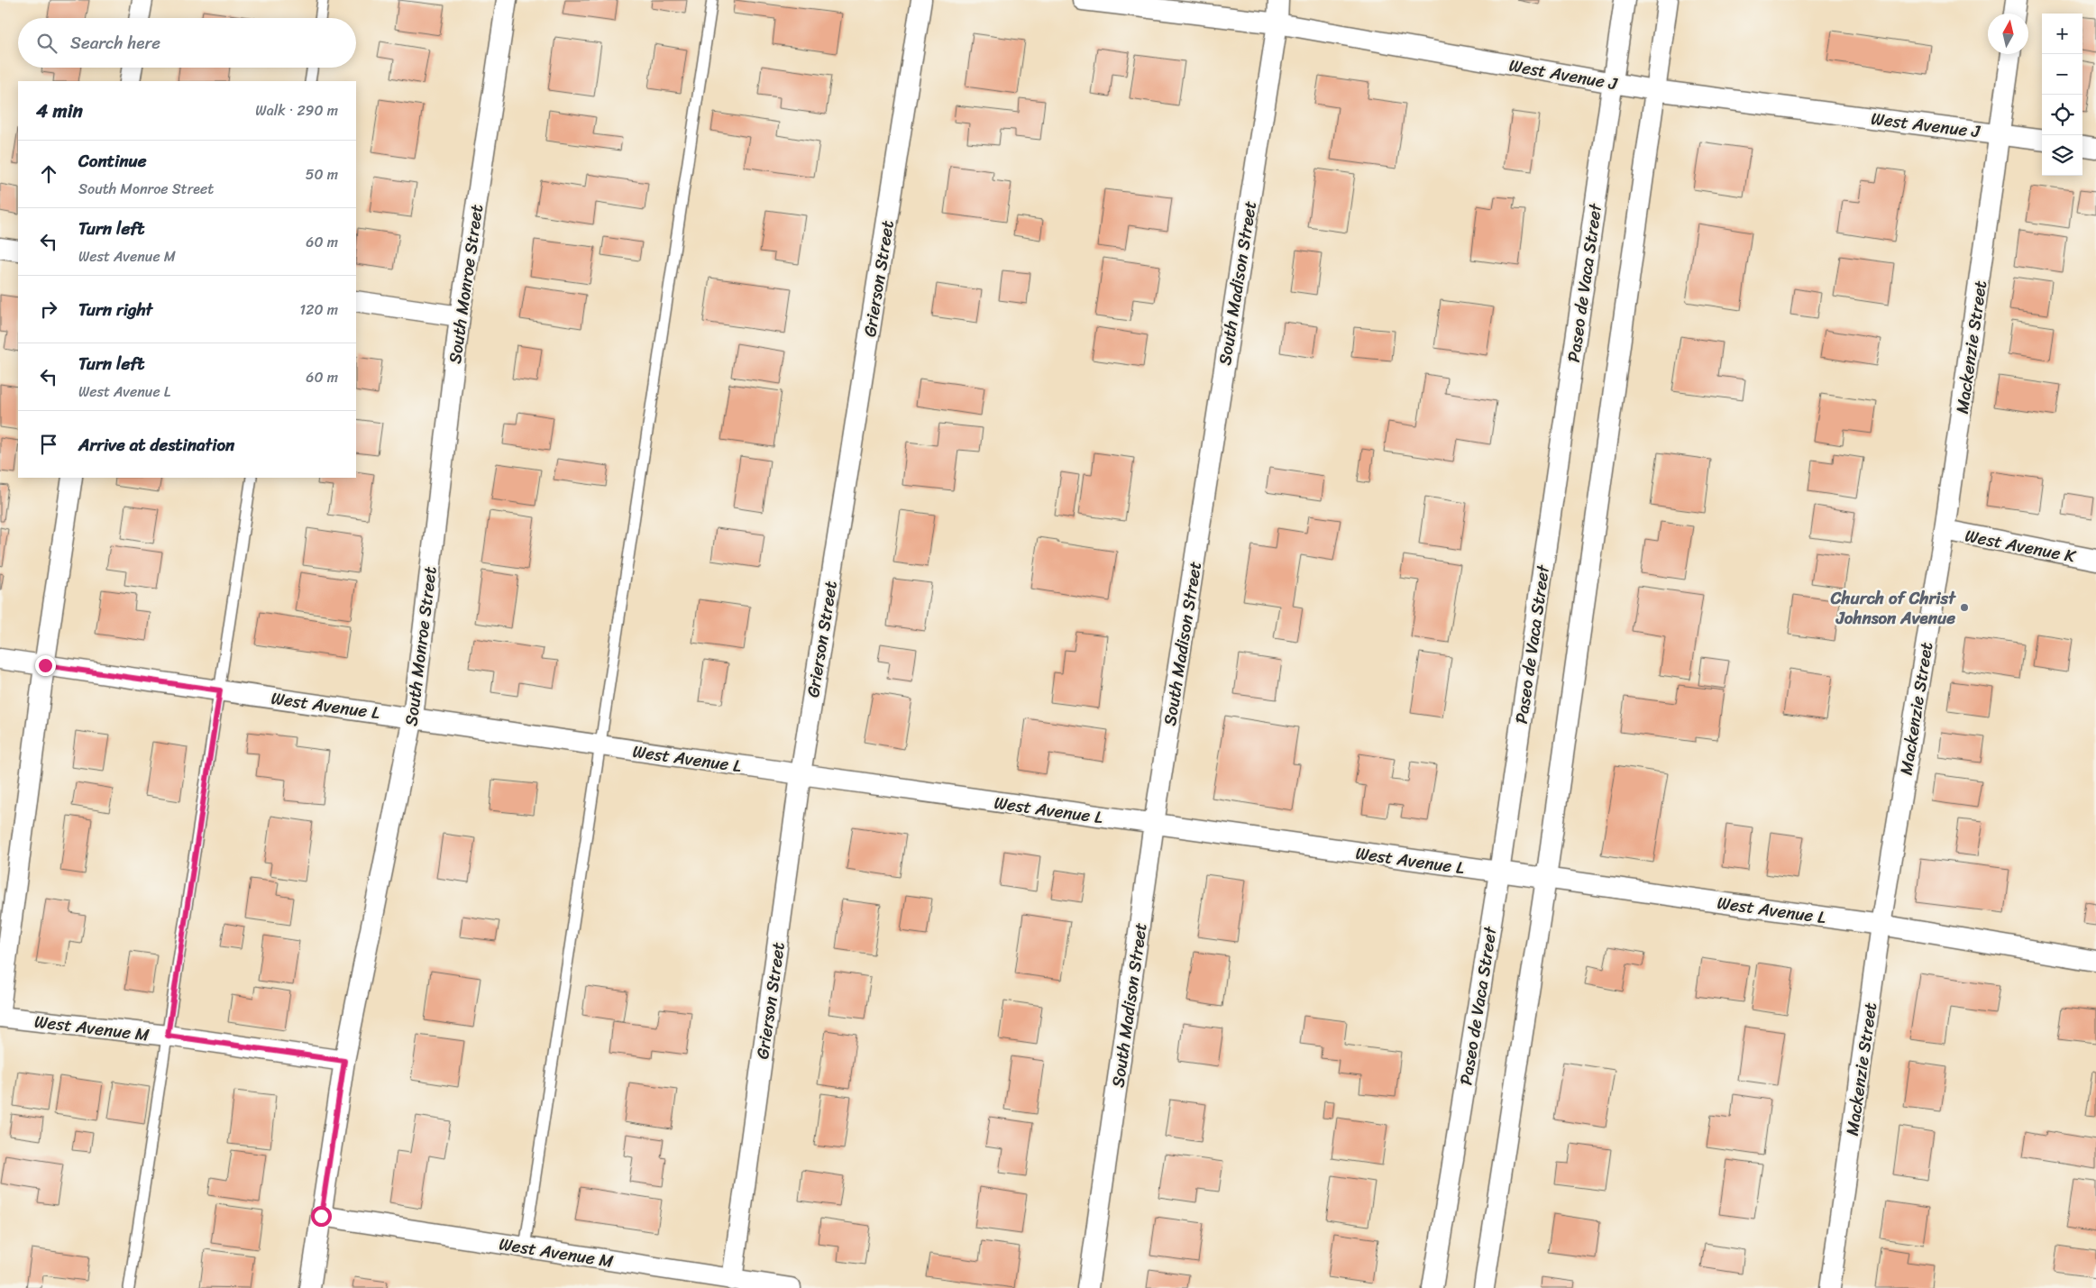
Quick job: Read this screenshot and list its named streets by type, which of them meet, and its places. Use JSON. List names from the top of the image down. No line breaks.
{"streets":{"street":["West Avenue J","Grierson Street","South Madison Street","Paseo de Vaca Street","South Monroe Street","Mackenzie Street","West Avenue K","West Avenue L","West Avenue M"]},"crossings":[["West Avenue J","South Madison Street"],["West Avenue J","Paseo de Vaca Street"],["West Avenue J","Mackenzie Street"],["Grierson Street","West Avenue L"],["Grierson Street","West Avenue M"],["South Madison Street","West Avenue L"],["Paseo de Vaca Street","West Avenue L"],["South Monroe Street","West Avenue L"],["South Monroe Street","West Avenue M"],["Mackenzie Street","West Avenue K"],["Mackenzie Street","West Avenue L"]],"places":["Church of Christ Johnson Avenue"],"north":"top","page":{"map_buttons":["+","−"],"search":"Search here","heading":["4 min","Walk · 290 m"],"list":[["Continue","South Monroe Street","50 m"],["Turn left","West Avenue M","60 m"],["Turn right","120 m"],["Turn left","West Avenue L","60 m"],"Arrive at destination"]}}
